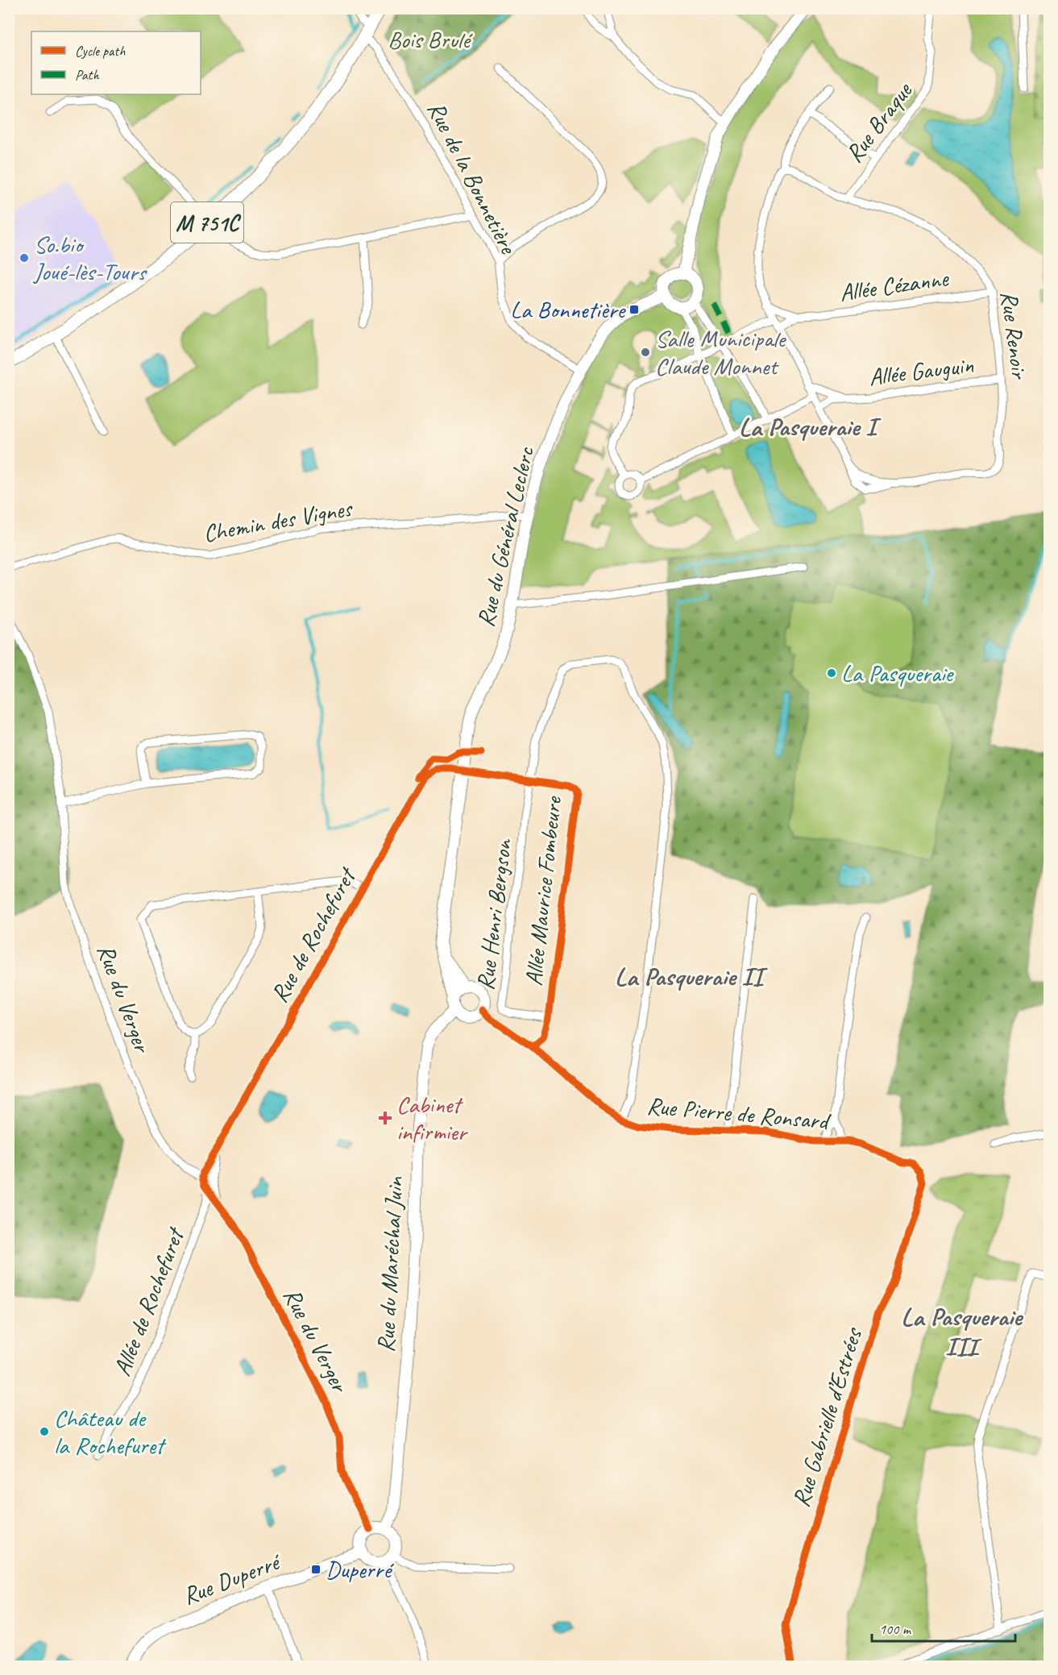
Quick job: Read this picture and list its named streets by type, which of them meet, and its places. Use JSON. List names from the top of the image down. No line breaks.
{"streets":{"main road":["M 751C"],"street":["Rue Braque","Rue de la Bonnetière","Allée Cézanne","Rue Renoir","Allée Gauguin","Chemin des Vignes","Rue du Général Leclerc","Allée Maurice Fombeure","Rue Henri Bergson","Rue de Rochefuret","Rue du Verger","Rue Pierre de Ronsard","Rue du Maréchal Juin","Allée de Rochefuret","Rue Gabrielle d’Estrées","Rue Duperré"]},"crossings":[["Rue Braque","Rue Renoir"],["Rue de la Bonnetière","M 751C"],["Rue de la Bonnetière","Rue du Général Leclerc"],["Allée Cézanne","Rue Renoir"],["Rue Renoir","Allée Gauguin"],["Chemin des Vignes","Rue du Général Leclerc"],["Rue du Général Leclerc","Allée Maurice Fombeure"],["Rue du Général Leclerc","Rue de Rochefuret"],["Allée Maurice Fombeure","Rue Henri Bergson"],["Allée Maurice Fombeure","Rue de Rochefuret"],["Allée Maurice Fombeure","Rue Pierre de Ronsard"],["Rue de Rochefuret","Rue du Verger"],["Rue du Verger","Rue du Maréchal Juin"],["Rue du Verger","Allée de Rochefuret"],["Rue du Verger","Rue Duperré"],["Rue Pierre de Ronsard","Rue du Maréchal Juin"],["Rue Pierre de Ronsard","Rue Gabrielle d’Estrées"],["Rue du Maréchal Juin","Rue Duperré"]],"districts":["La Pasqueraie I","La Pasqueraie II","La Pasqueraie III"],"parks":["Bois Brulé"],"places":{"other":["So.bio Joué-lès-Tours","Salle Municipale Claude Monnet","La Pasqueraie","Château de la Rochefuret"],"transit":["La Bonnetière","Duperré"],"health":["Cabinet infirmier"]},"legend":["Cycle path","Path"],"scale_bar":"100 m"}
